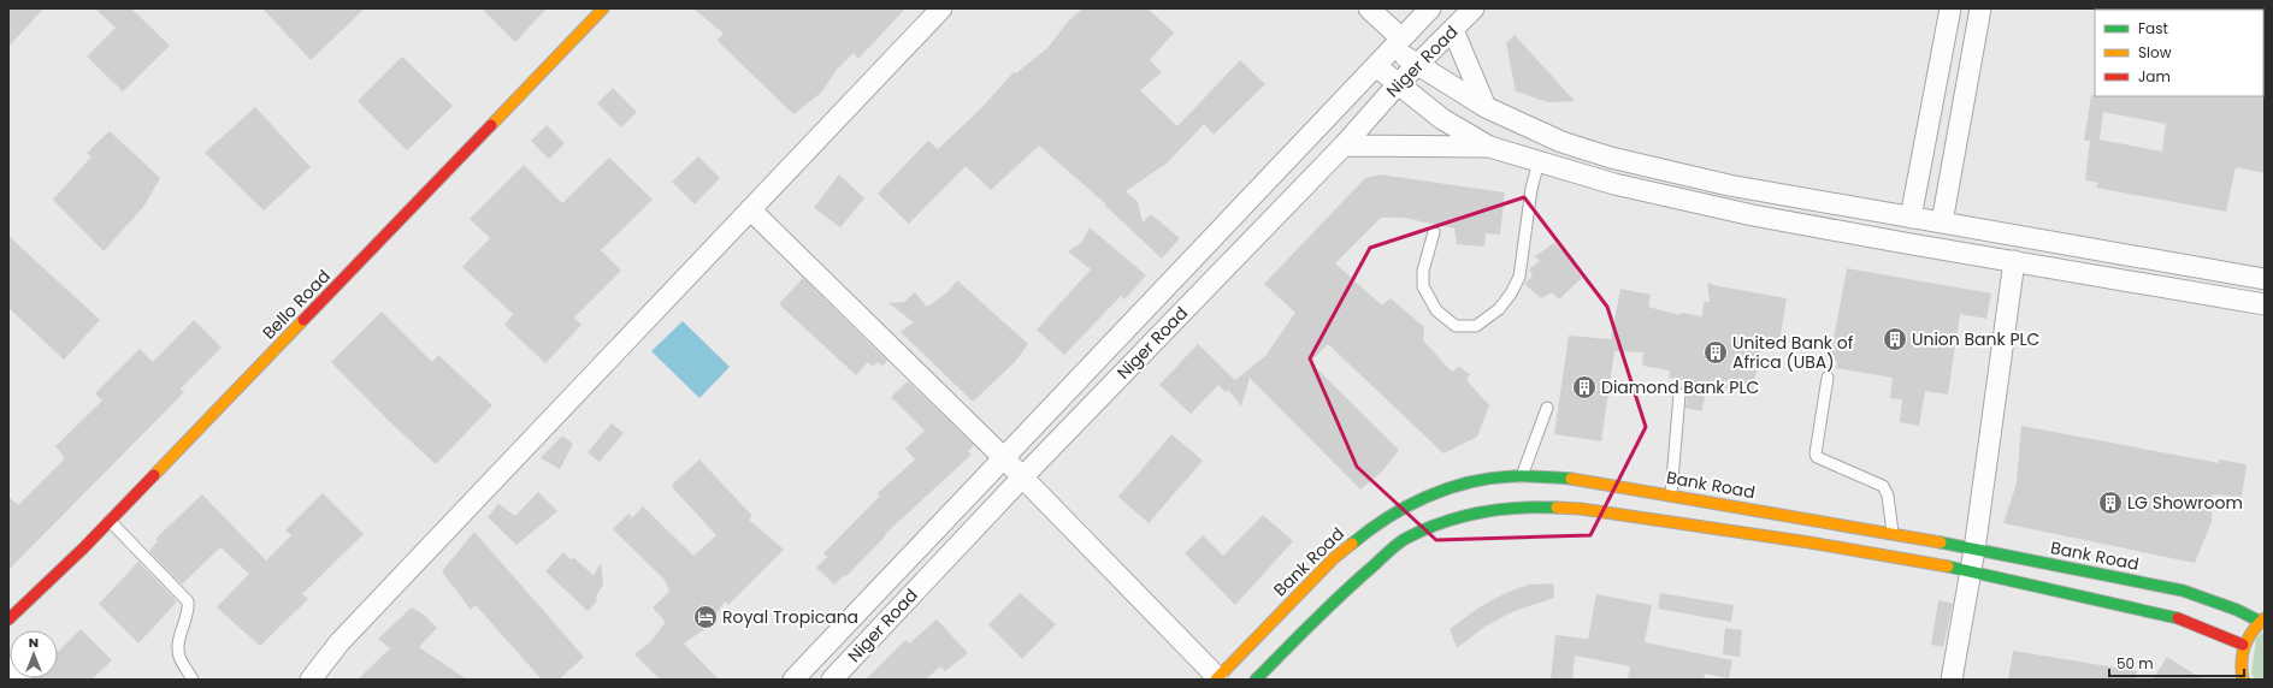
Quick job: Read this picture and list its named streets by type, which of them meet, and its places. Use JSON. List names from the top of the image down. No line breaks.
{"streets":{"street":["Niger Road","Bello Road","Bank Road"]},"places":{"building":["Union Bank PLC","United Bank of Africa (UBA)","Diamond Bank PLC","LG Showroom"],"hotel":["Royal Tropicana"]},"legend":["Fast","Slow","Jam"],"scale_bar":"50 m","north":"top"}
